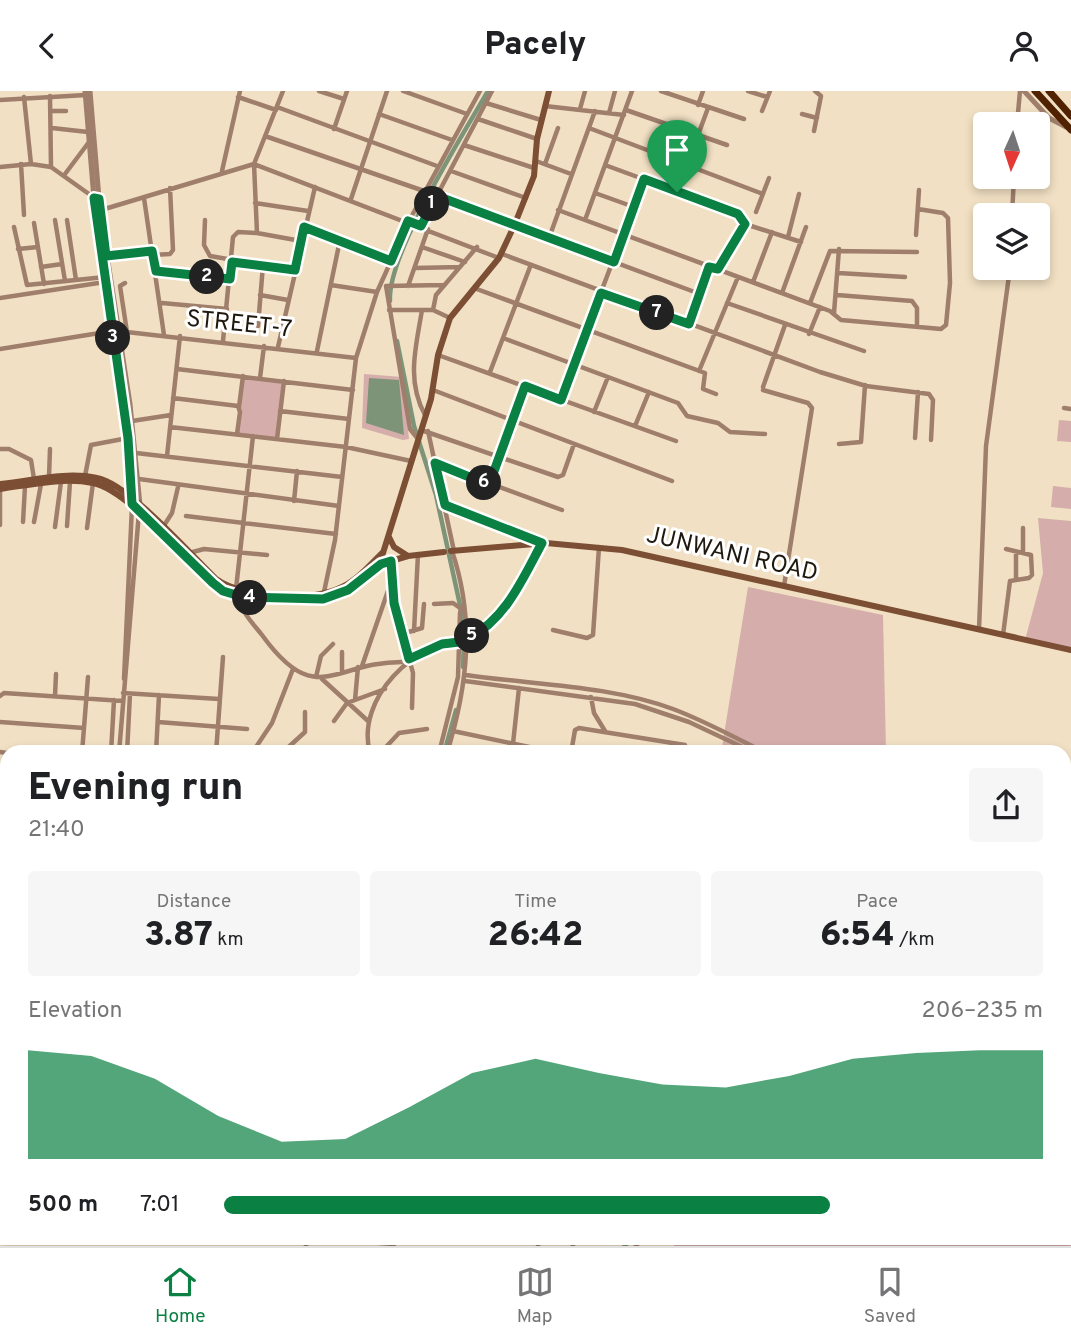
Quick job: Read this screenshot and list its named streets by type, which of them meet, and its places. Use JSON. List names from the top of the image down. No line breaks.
{"streets":{"main road":["JUNWANI ROAD"],"street":["STREET-7"]},"north":"bottom","page":{"header":"Pacely","pins":["1","2","7","3","6","4","5"],"heading":["Evening run","21:40"],"stats":[["Distance","3.87 km"],["Time","26:42"],["Pace","6:54 /km"]],"chart":["Elevation","206–235 m"],"list":[{"name":"500 m","note":"7:01"}],"tabs":["Home","Map","Saved"]}}
